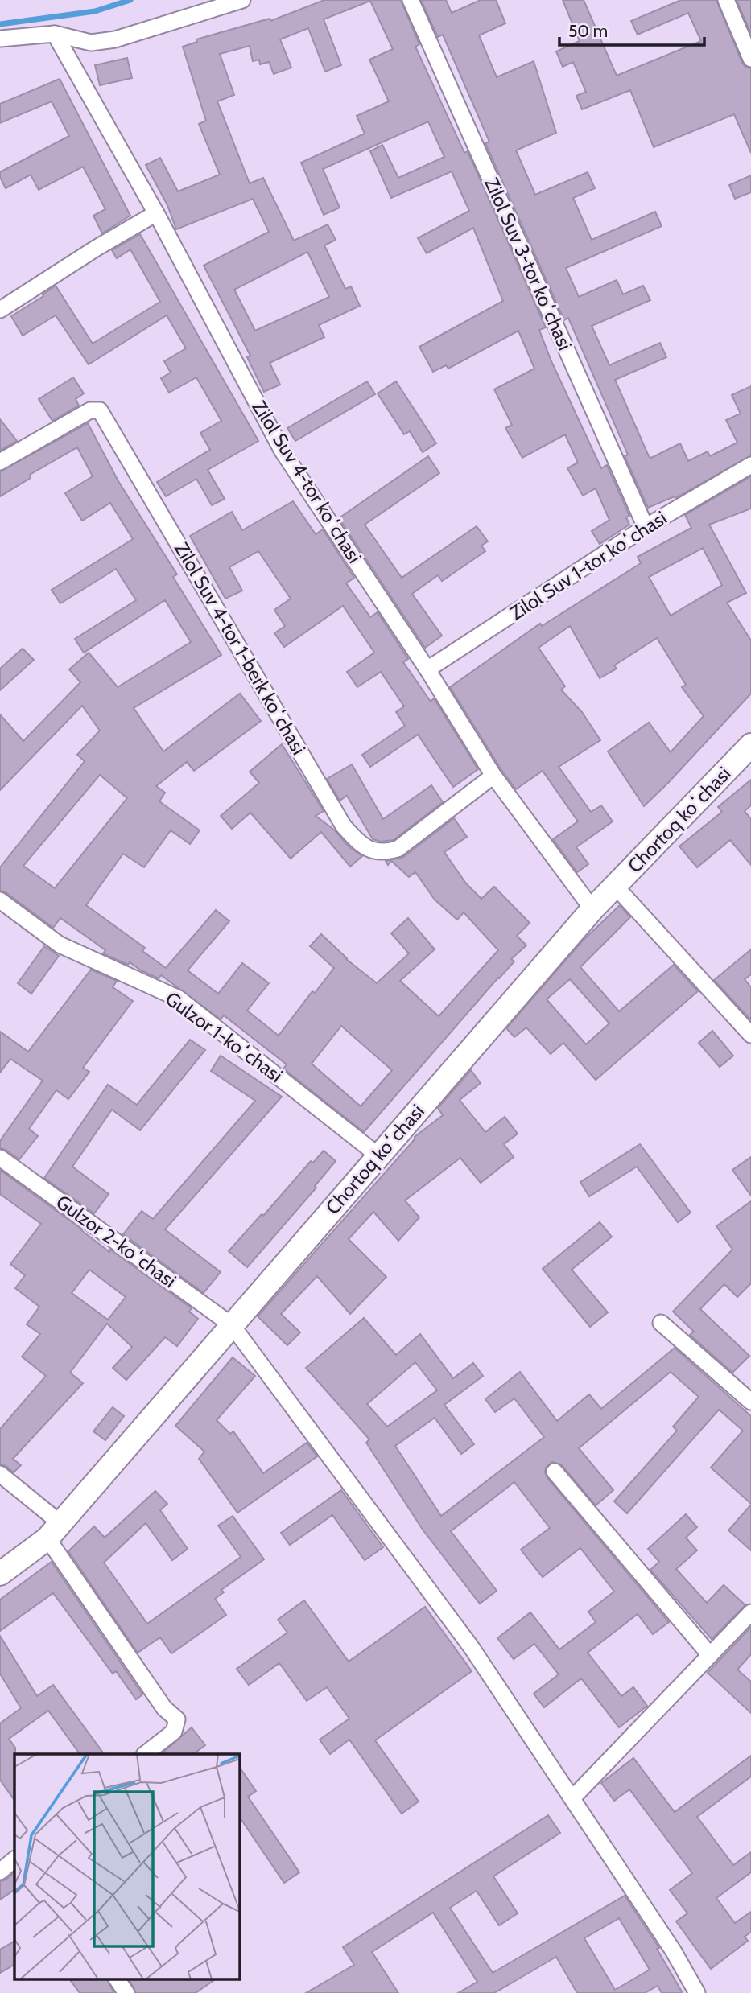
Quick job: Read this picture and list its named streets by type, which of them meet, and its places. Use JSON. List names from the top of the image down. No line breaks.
{"streets":{"main road":["Chortoq koʻchasi"],"street":["Zilol Suv 3-tor koʻchasi","Zilol Suv 4-tor koʻchasi","Zilol Suv 1-tor koʻchasi","Zilol Suv 4-tor 1-berk koʻchasi","Gulzor 1-koʻchasi","Gulzor 2-koʻchasi"]},"crossings":[["Zilol Suv 3-tor koʻchasi","Zilol Suv 1-tor koʻchasi"],["Zilol Suv 4-tor koʻchasi","Zilol Suv 1-tor koʻchasi"],["Zilol Suv 4-tor koʻchasi","Zilol Suv 4-tor 1-berk koʻchasi"],["Zilol Suv 4-tor koʻchasi","Chortoq koʻchasi"],["Chortoq koʻchasi","Gulzor 1-koʻchasi"],["Chortoq koʻchasi","Gulzor 2-koʻchasi"]],"scale_bar":"50 m"}
